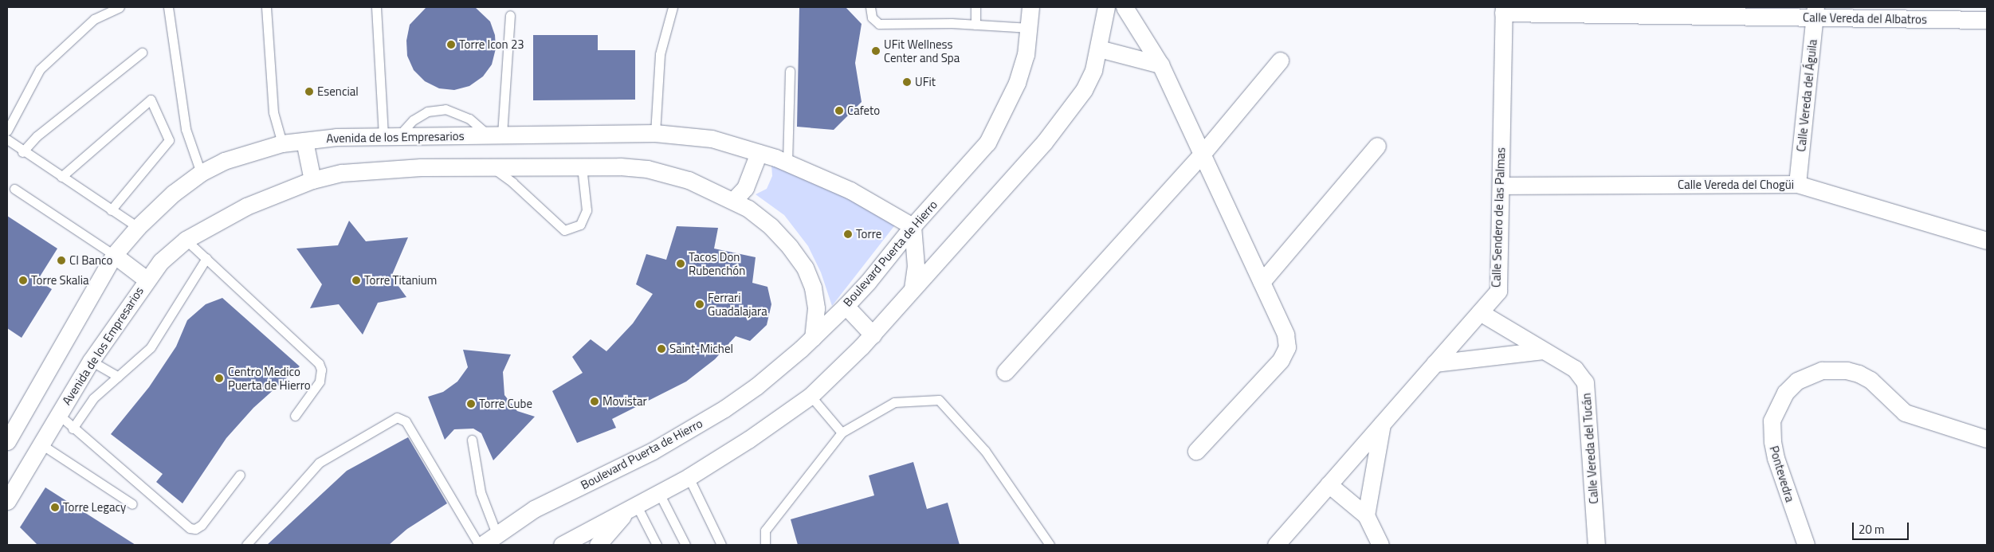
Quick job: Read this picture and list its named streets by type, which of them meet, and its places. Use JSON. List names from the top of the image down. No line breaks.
{"streets":{"street":["Calle Vereda del Albatros","Calle Vereda del Águila","Avenida de los Empresarios","Calle Vereda del Chogüi","Calle Sendero de las Palmas","Boulevard Puerta de Hierro","Calle Vereda del Tucán","Pontevedra"]},"crossings":[["Calle Vereda del Albatros","Calle Vereda del Águila"],["Calle Vereda del Albatros","Calle Sendero de las Palmas"],["Calle Vereda del Águila","Calle Vereda del Chogüi"],["Avenida de los Empresarios","Boulevard Puerta de Hierro"],["Calle Vereda del Chogüi","Calle Sendero de las Palmas"],["Calle Sendero de las Palmas","Calle Vereda del Tucán"]],"places":["Torre Icon 23","UFit Wellness Center and Spa","UFit","Esencial","Cafeto","Torre","CI Banco","Tacos Don Rubenchón","Torre Skalia","Torre Titanium","Ferrari Guadalajara","Saint-Michel","Centro Medico Puerta de Hierro","Movistar","Torre Cube","Torre Legacy"],"scale_bar":"20 m"}
